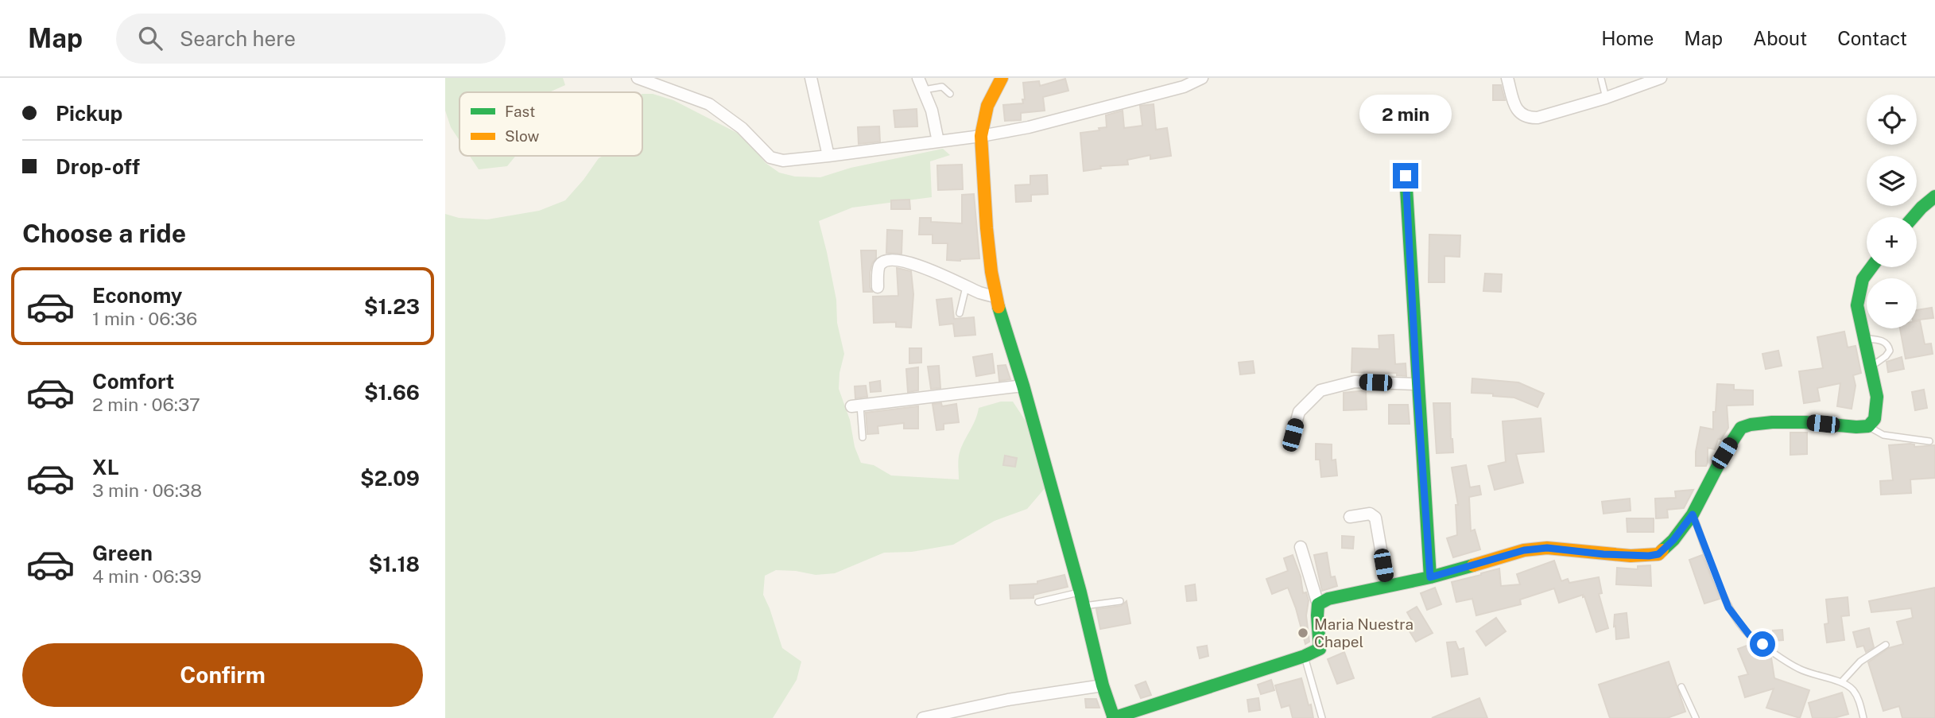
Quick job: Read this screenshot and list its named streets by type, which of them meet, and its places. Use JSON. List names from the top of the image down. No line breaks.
{"places":["Maria Nuestra Chapel"],"legend":["Fast","Slow"],"page":{"header":"Map","search":"Search here","nav":["Home","Map","About","Contact"],"banner":["Pickup","Drop-off"],"map_buttons":["+","−"],"bubble":"2 min","heading":"Choose a ride","list":[{"name":"Economy","note":"1 min · 06:36","value":"$1.23"},{"name":"Comfort","note":"2 min · 06:37","value":"$1.66"},{"name":"XL","note":"3 min · 06:38","value":"$2.09"},{"name":"Green","note":"4 min · 06:39","value":"$1.18"}],"buttons":"Confirm"}}
